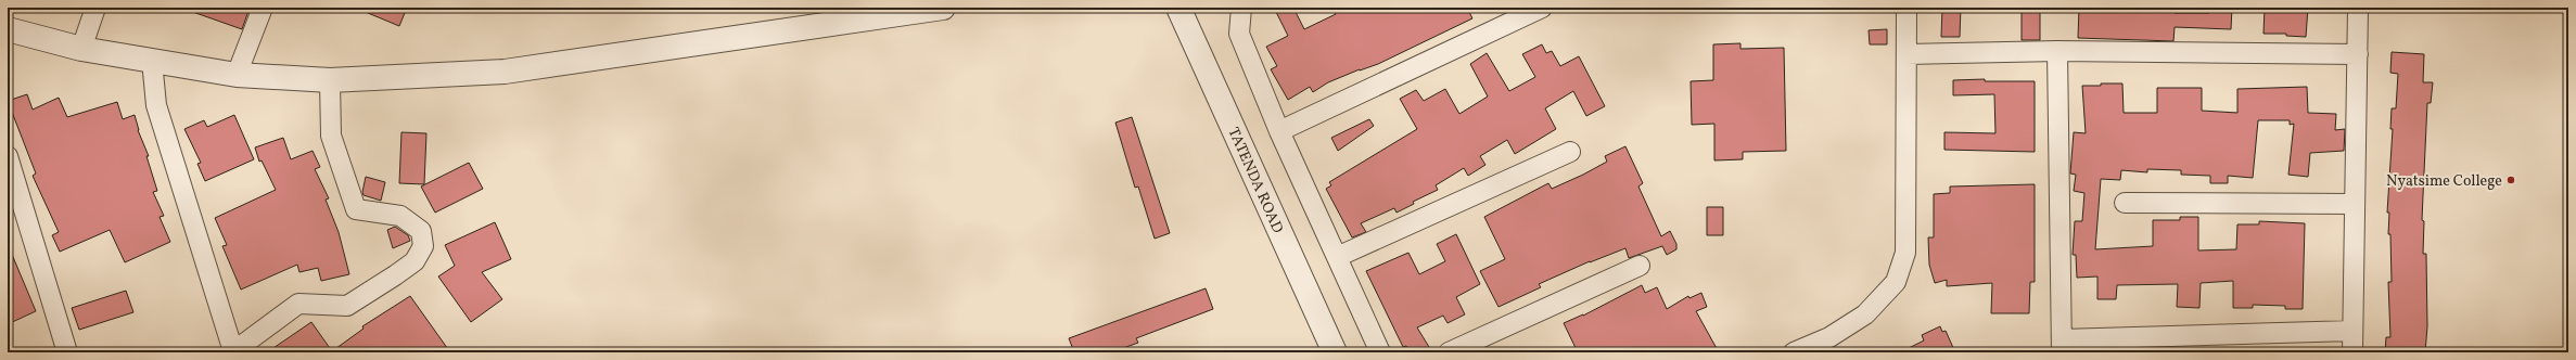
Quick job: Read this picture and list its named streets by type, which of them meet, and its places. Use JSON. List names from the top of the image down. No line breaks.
{"streets":{"street":["TATENDA ROAD"]},"places":["Nyatsime College"]}
